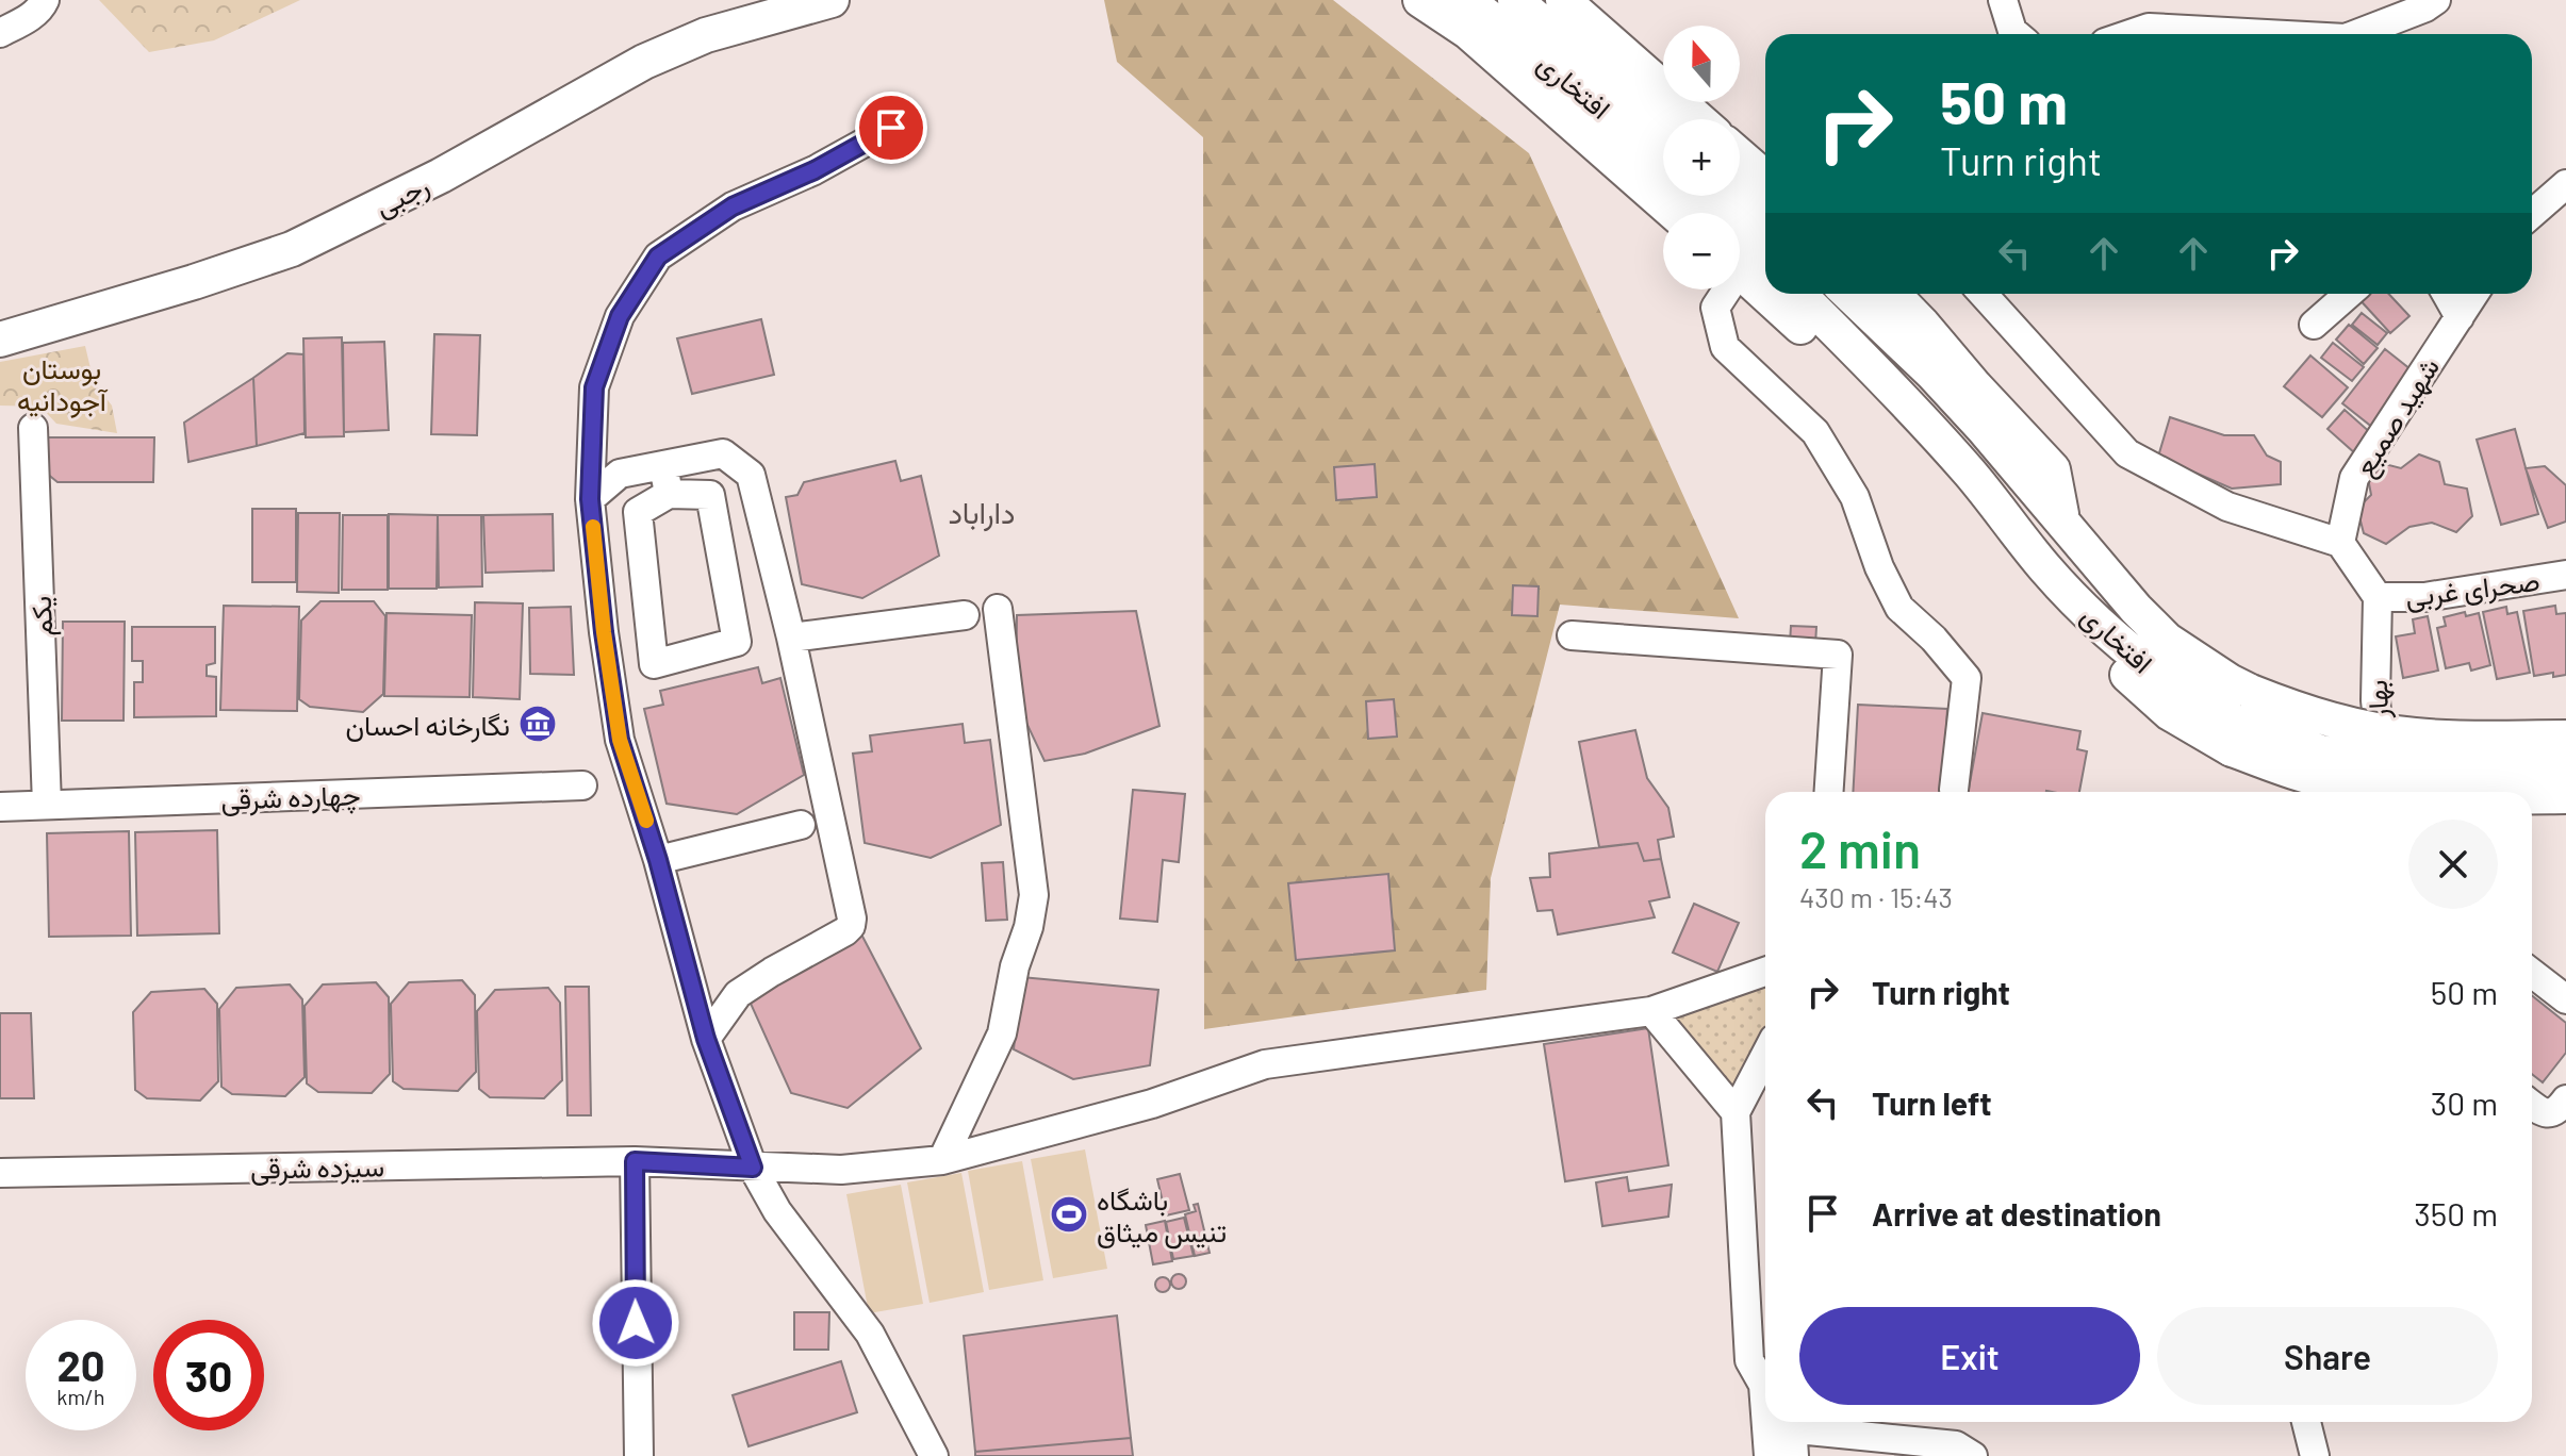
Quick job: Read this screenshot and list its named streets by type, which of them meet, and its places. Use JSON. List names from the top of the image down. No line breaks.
{"streets":{"main road":["افتخاری","رجبی"],"street":["شهید صمیع","صحرای غربی","یکم","بهار","چهارده شرقی","سیزده شرقی"]},"crossings":[["صحرای غربی","بهار"],["یکم","چهارده شرقی"]],"districts":["داراباد"],"parks":["بوستان آجودانیه"],"places":{"museum":["نگارخانه احسان"],"sports":["باشگاه تنيس ميثاق"]},"north":"top","page":{"map_buttons":["+","−"],"turn":["50 m","Turn right"],"heading":["2 min","430 m · 15:43"],"list":[{"name":"Turn right","value":"50 m"},{"name":"Turn left","value":"30 m"},{"name":"Arrive at destination","value":"350 m"}],"buttons":["Exit","Share"],"speed":"20 km/h","limit":"30"}}
